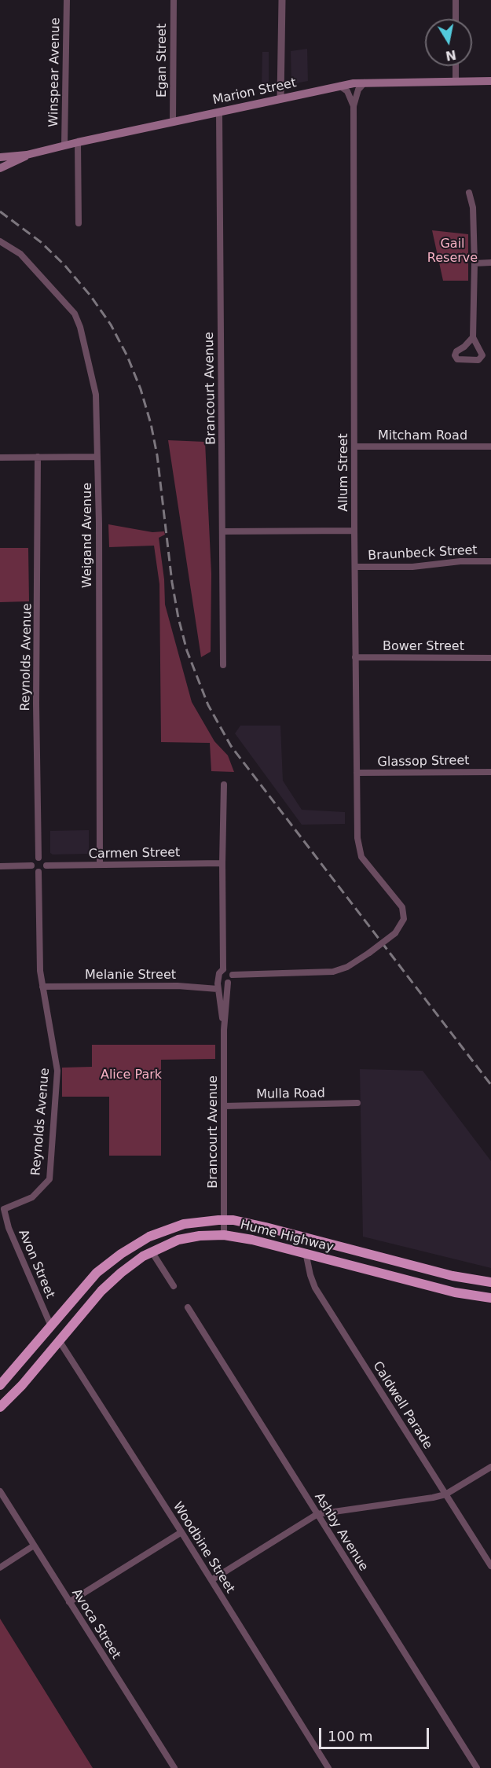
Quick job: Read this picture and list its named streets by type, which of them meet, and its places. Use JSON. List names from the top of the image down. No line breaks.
{"streets":{"highway":["Hume Highway"],"main road":["Marion Street"],"street":["Egan Street","Winspear Avenue","Brancourt Avenue","Mitcham Road","Allum Street","Weigand Avenue","Braunbeck Street","Bower Street","Reynolds Avenue","Glassop Street","Carmen Street","Melanie Street","Mulla Road","Avon Street","Caldwell Parade","Ashby Avenue","Woodbine Street","Avoca Street"]},"crossings":[["Egan Street","Marion Street"],["Winspear Avenue","Marion Street"],["Marion Street","Brancourt Avenue"],["Marion Street","Allum Street"],["Brancourt Avenue","Allum Street"],["Brancourt Avenue","Melanie Street"],["Brancourt Avenue","Mulla Road"],["Brancourt Avenue","Hume Highway"],["Mitcham Road","Allum Street"],["Allum Street","Braunbeck Street"],["Allum Street","Bower Street"],["Allum Street","Glassop Street"],["Weigand Avenue","Carmen Street"],["Reynolds Avenue","Carmen Street"],["Reynolds Avenue","Melanie Street"],["Reynolds Avenue","Avon Street"],["Hume Highway","Avon Street"],["Hume Highway","Caldwell Parade"],["Hume Highway","Woodbine Street"]],"parks":["Gail Reserve","Alice Park"],"scale_bar":"100 m","north":"bottom"}
